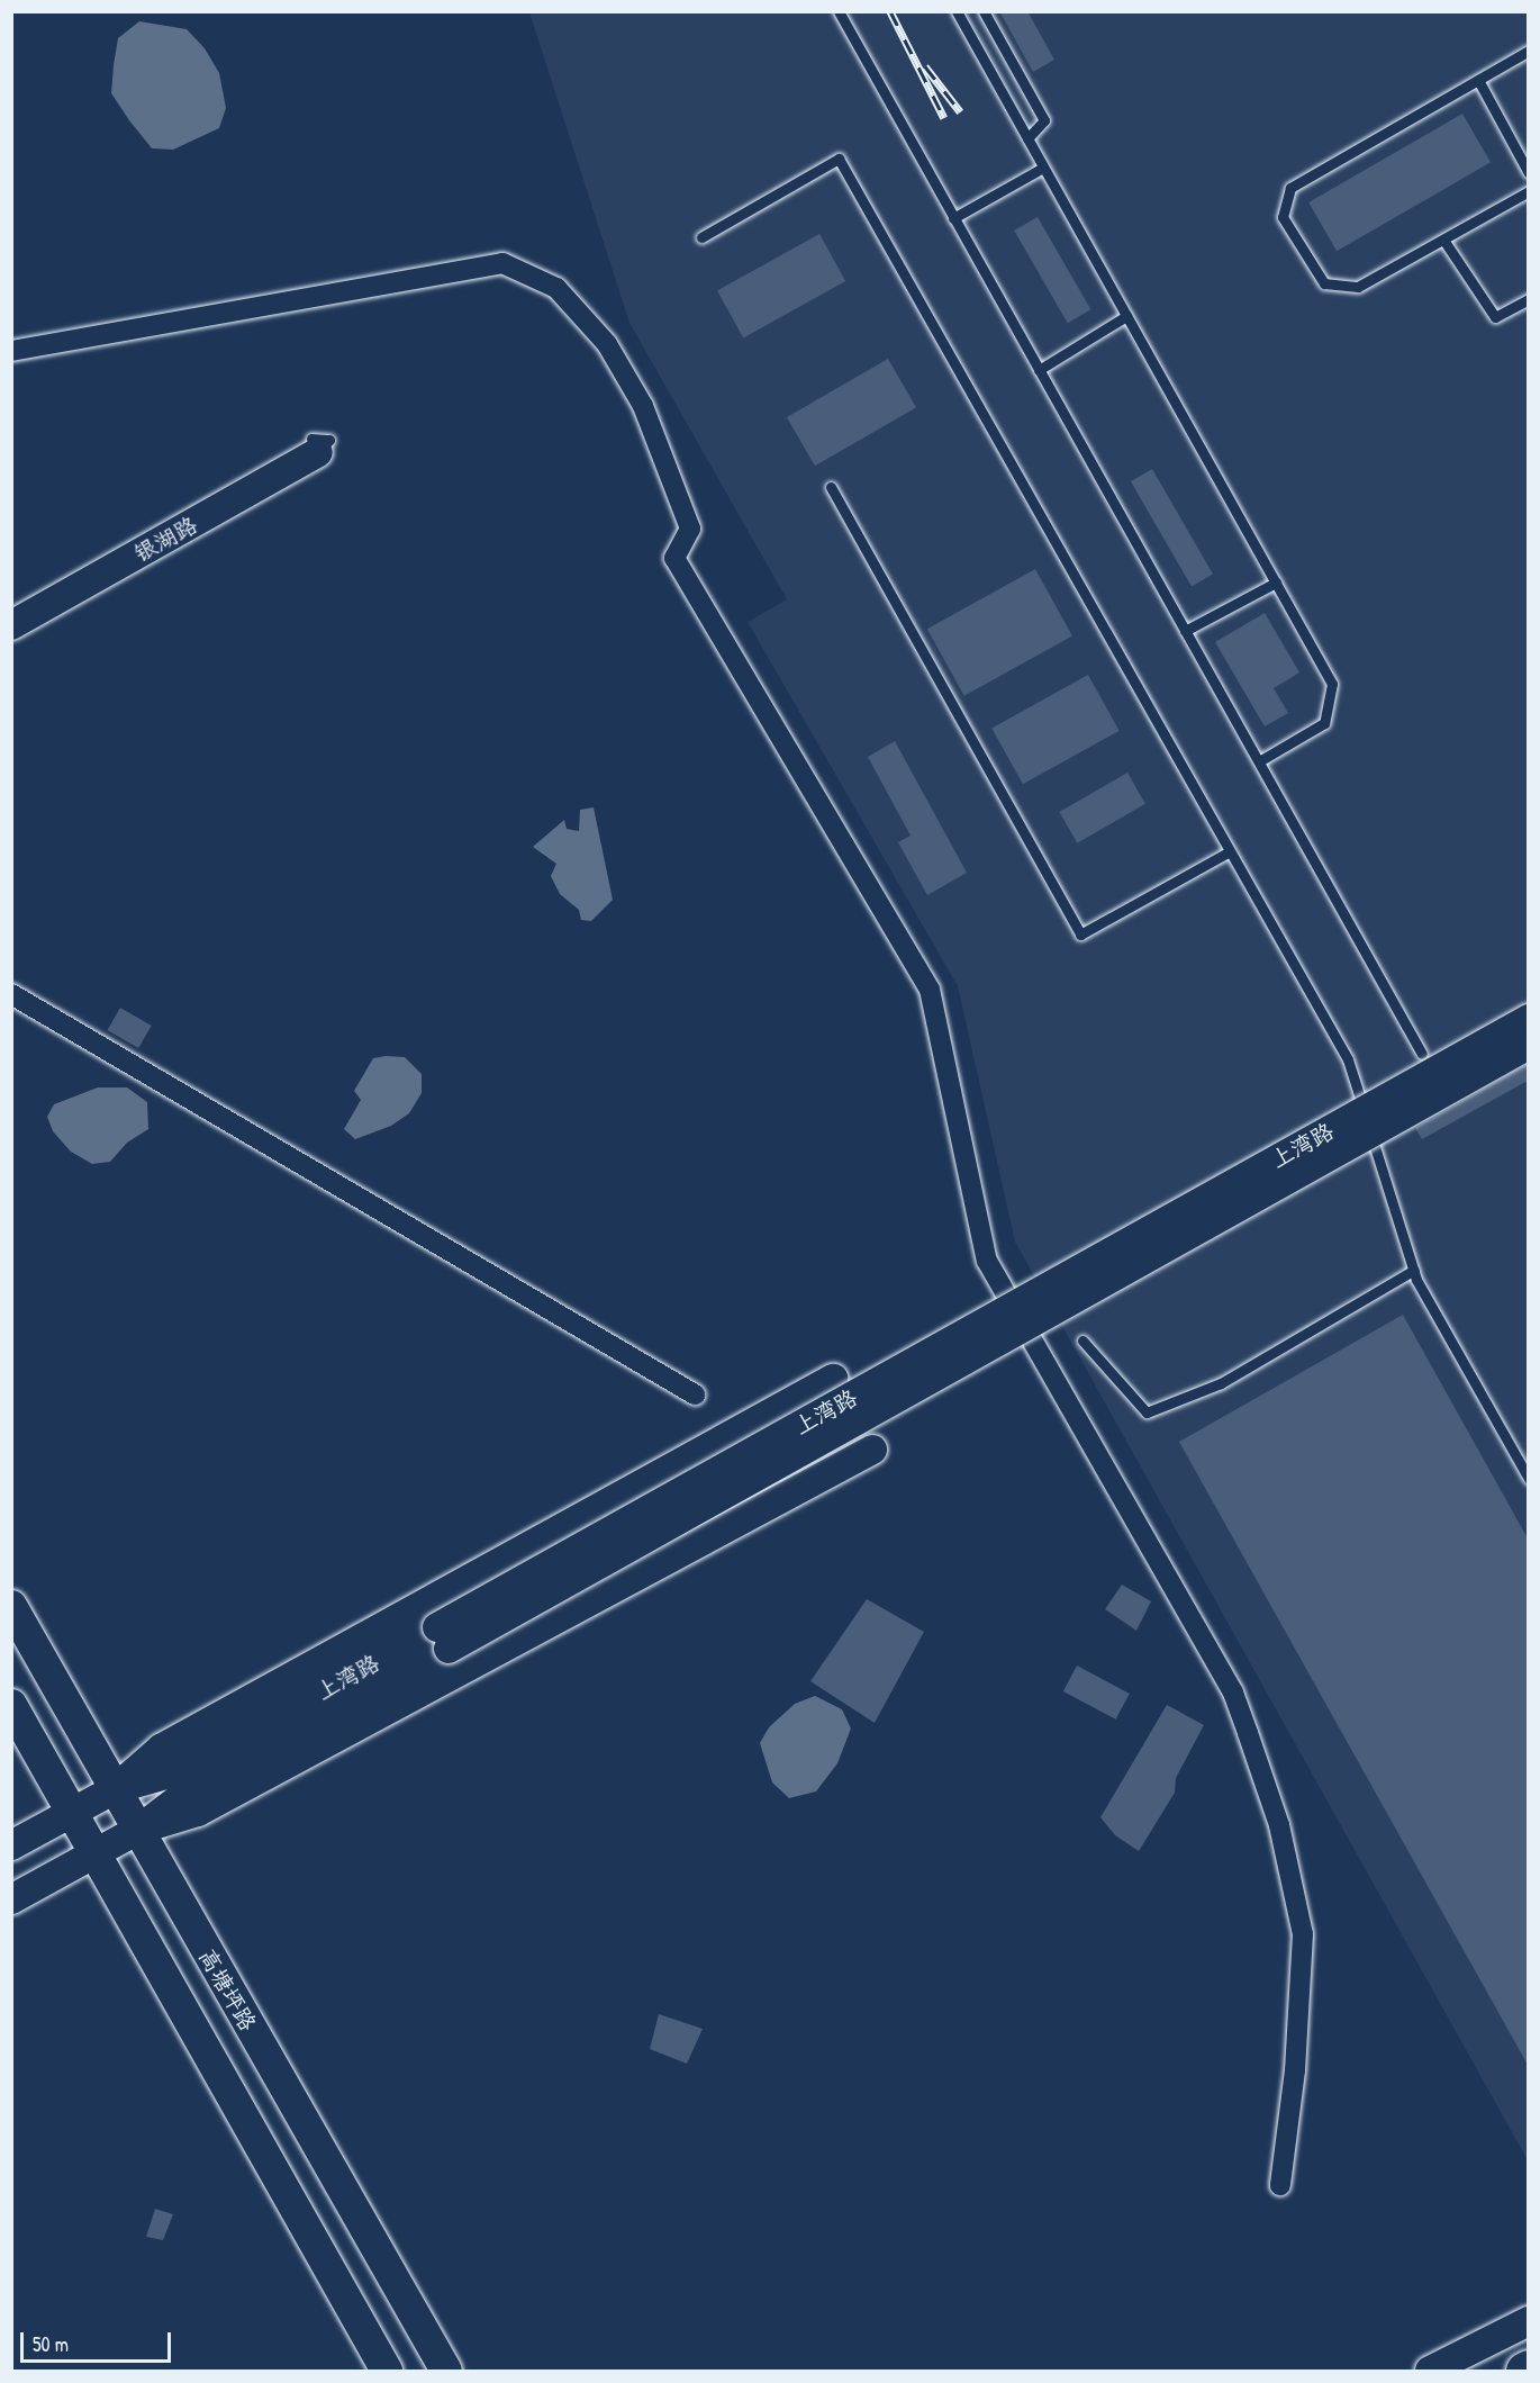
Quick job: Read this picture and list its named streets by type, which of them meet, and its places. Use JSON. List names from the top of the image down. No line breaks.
{"streets":{"main road":["银湖路","上湾路","高塘坪路"]},"crossings":[["上湾路","高塘坪路"]],"scale_bar":"50 m"}
